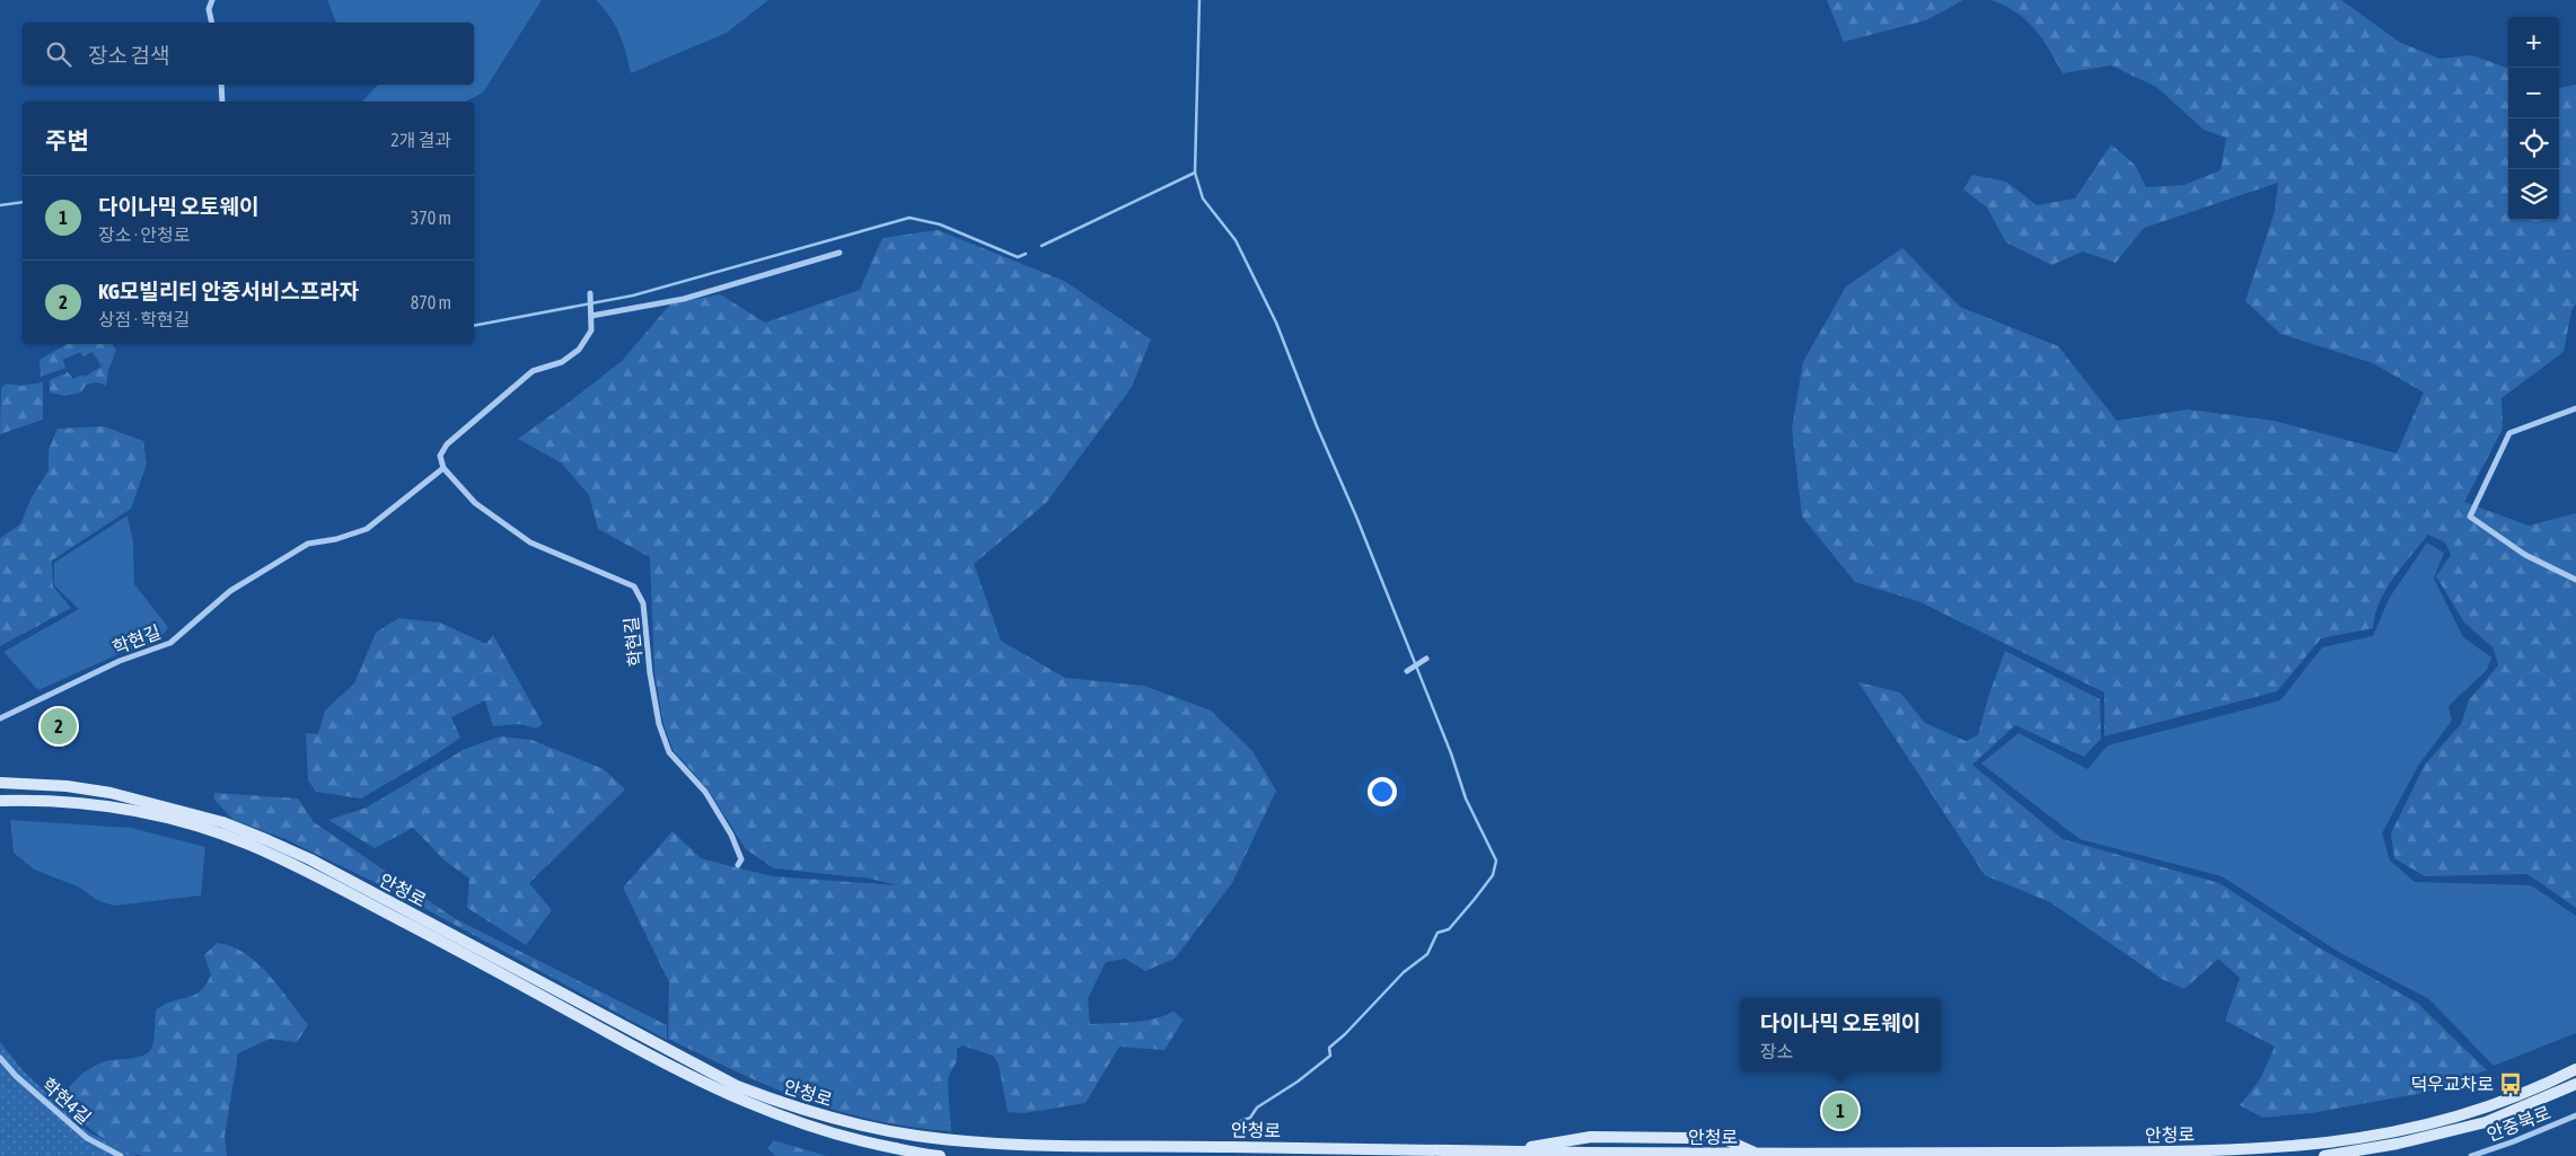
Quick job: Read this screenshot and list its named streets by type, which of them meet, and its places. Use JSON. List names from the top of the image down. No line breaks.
{"streets":{"street":["학현길","안청로","학현4길","안중북로"]},"places":{"bus stop":["덕우교차로"]},"page":{"map_buttons":["+","−"],"search":"장소 검색","heading":["주변","2개 결과"],"list":[{"mark":"1","name":"다이나믹 오토웨이","note":"장소 · 안청로","value":"370 m"},{"mark":"2","name":"KG모빌리티 안중서비스프라자","note":"상점 · 학현길","value":"870 m"}],"pins":["2","1"],"popup":["다이나믹 오토웨이","장소"]}}
